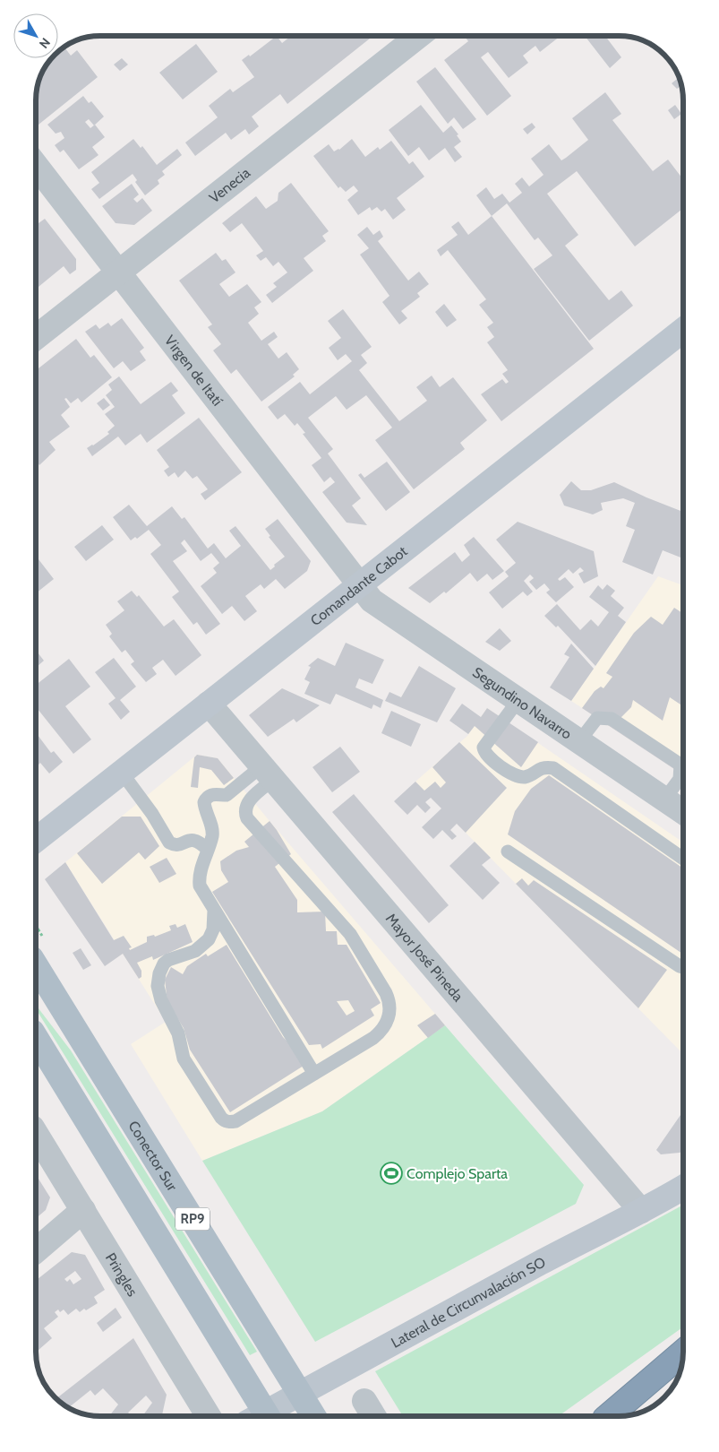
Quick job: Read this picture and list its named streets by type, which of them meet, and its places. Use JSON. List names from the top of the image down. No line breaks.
{"streets":{"main road":["Comandante Cabot","Conector Sur","RP9","Lateral de Circunvalación SO"],"street":["Venecia","Virgen de Itatí","Segundino Navarro","Mayor José Pineda","Pringles"]},"crossings":[["Venecia","Virgen de Itatí"],["Virgen de Itatí","Comandante Cabot"],["Virgen de Itatí","Segundino Navarro"],["Comandante Cabot","Segundino Navarro"],["Comandante Cabot","Mayor José Pineda"],["Mayor José Pineda","Lateral de Circunvalación SO"],["Conector Sur","Lateral de Circunvalación SO"]],"places":{"sports":["Complejo Sparta"]},"north":"bottom right"}
